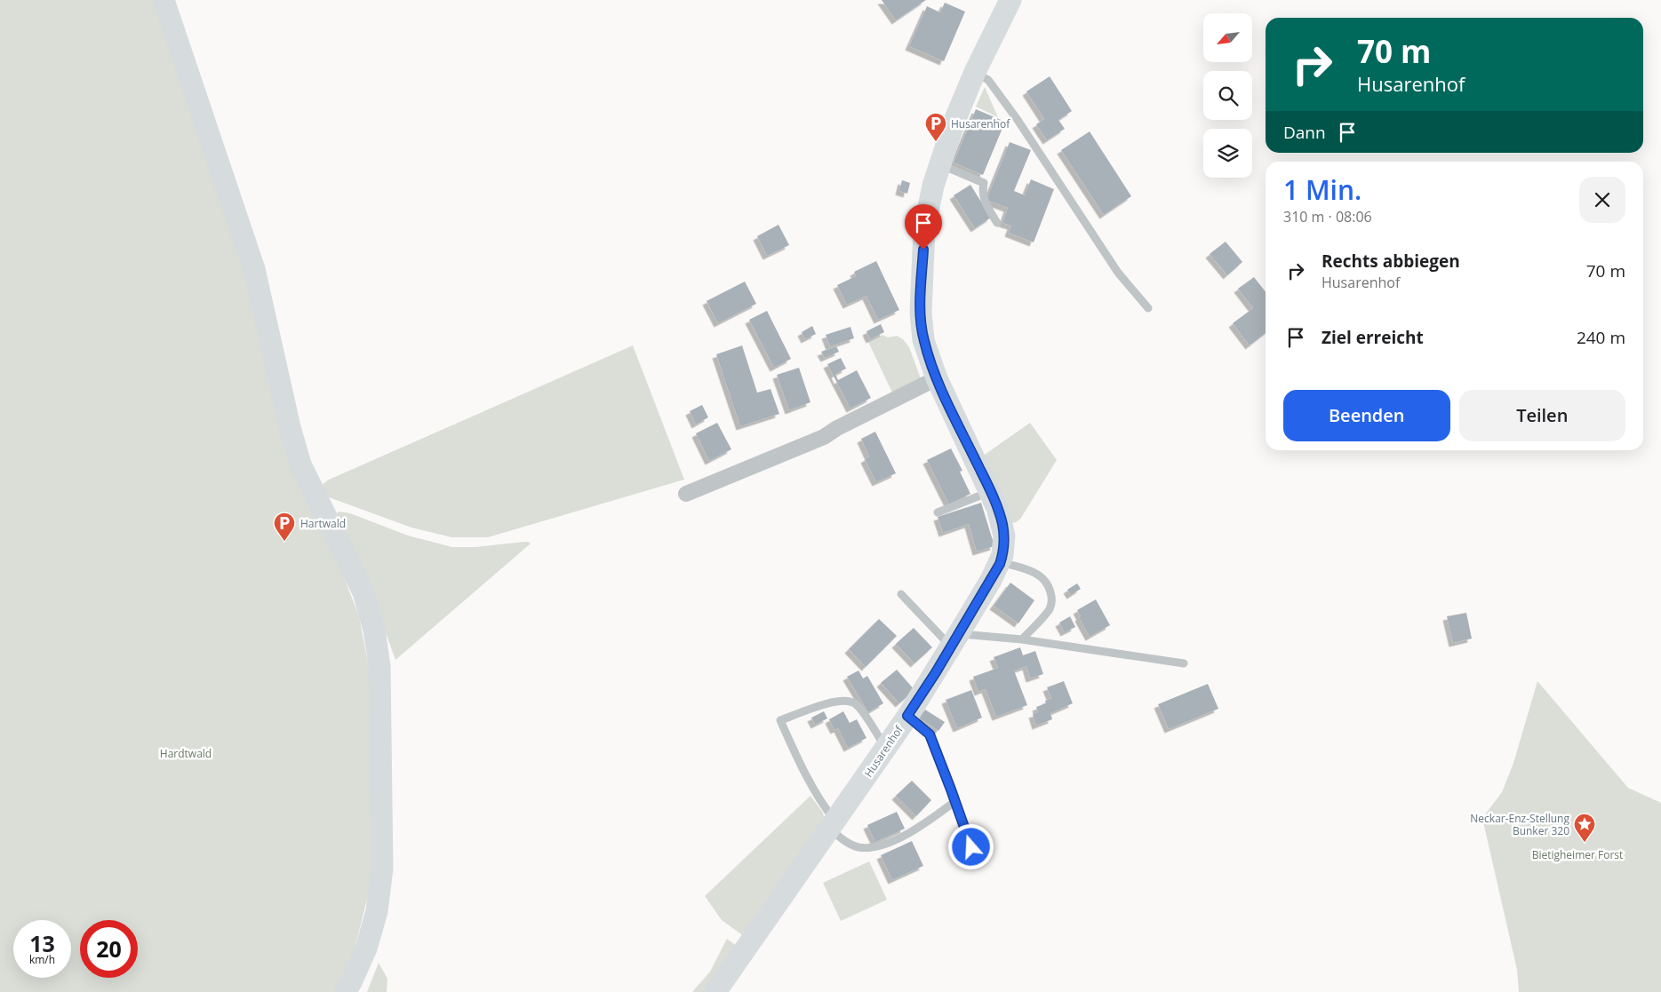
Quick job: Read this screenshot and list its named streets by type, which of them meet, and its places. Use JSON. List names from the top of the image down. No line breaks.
{"streets":{"main road":["Husarenhof"]},"parks":["Hardtwald","Bietigheimer Forst"],"places":{"parking":["Husarenhof","Hartwald"],"place":["Neckar-Enz-Stellung Bunker 320"]},"north":"bottom left","page":{"turn":["70 m","Husarenhof"],"then":"Dann","heading":["1 Min.","310 m · 08:06"],"list":[{"name":"Rechts abbiegen","note":"Husarenhof","value":"70 m"},{"name":"Ziel erreicht","value":"240 m"}],"buttons":["Beenden","Teilen"],"speed":"13 km/h","limit":"20"}}
